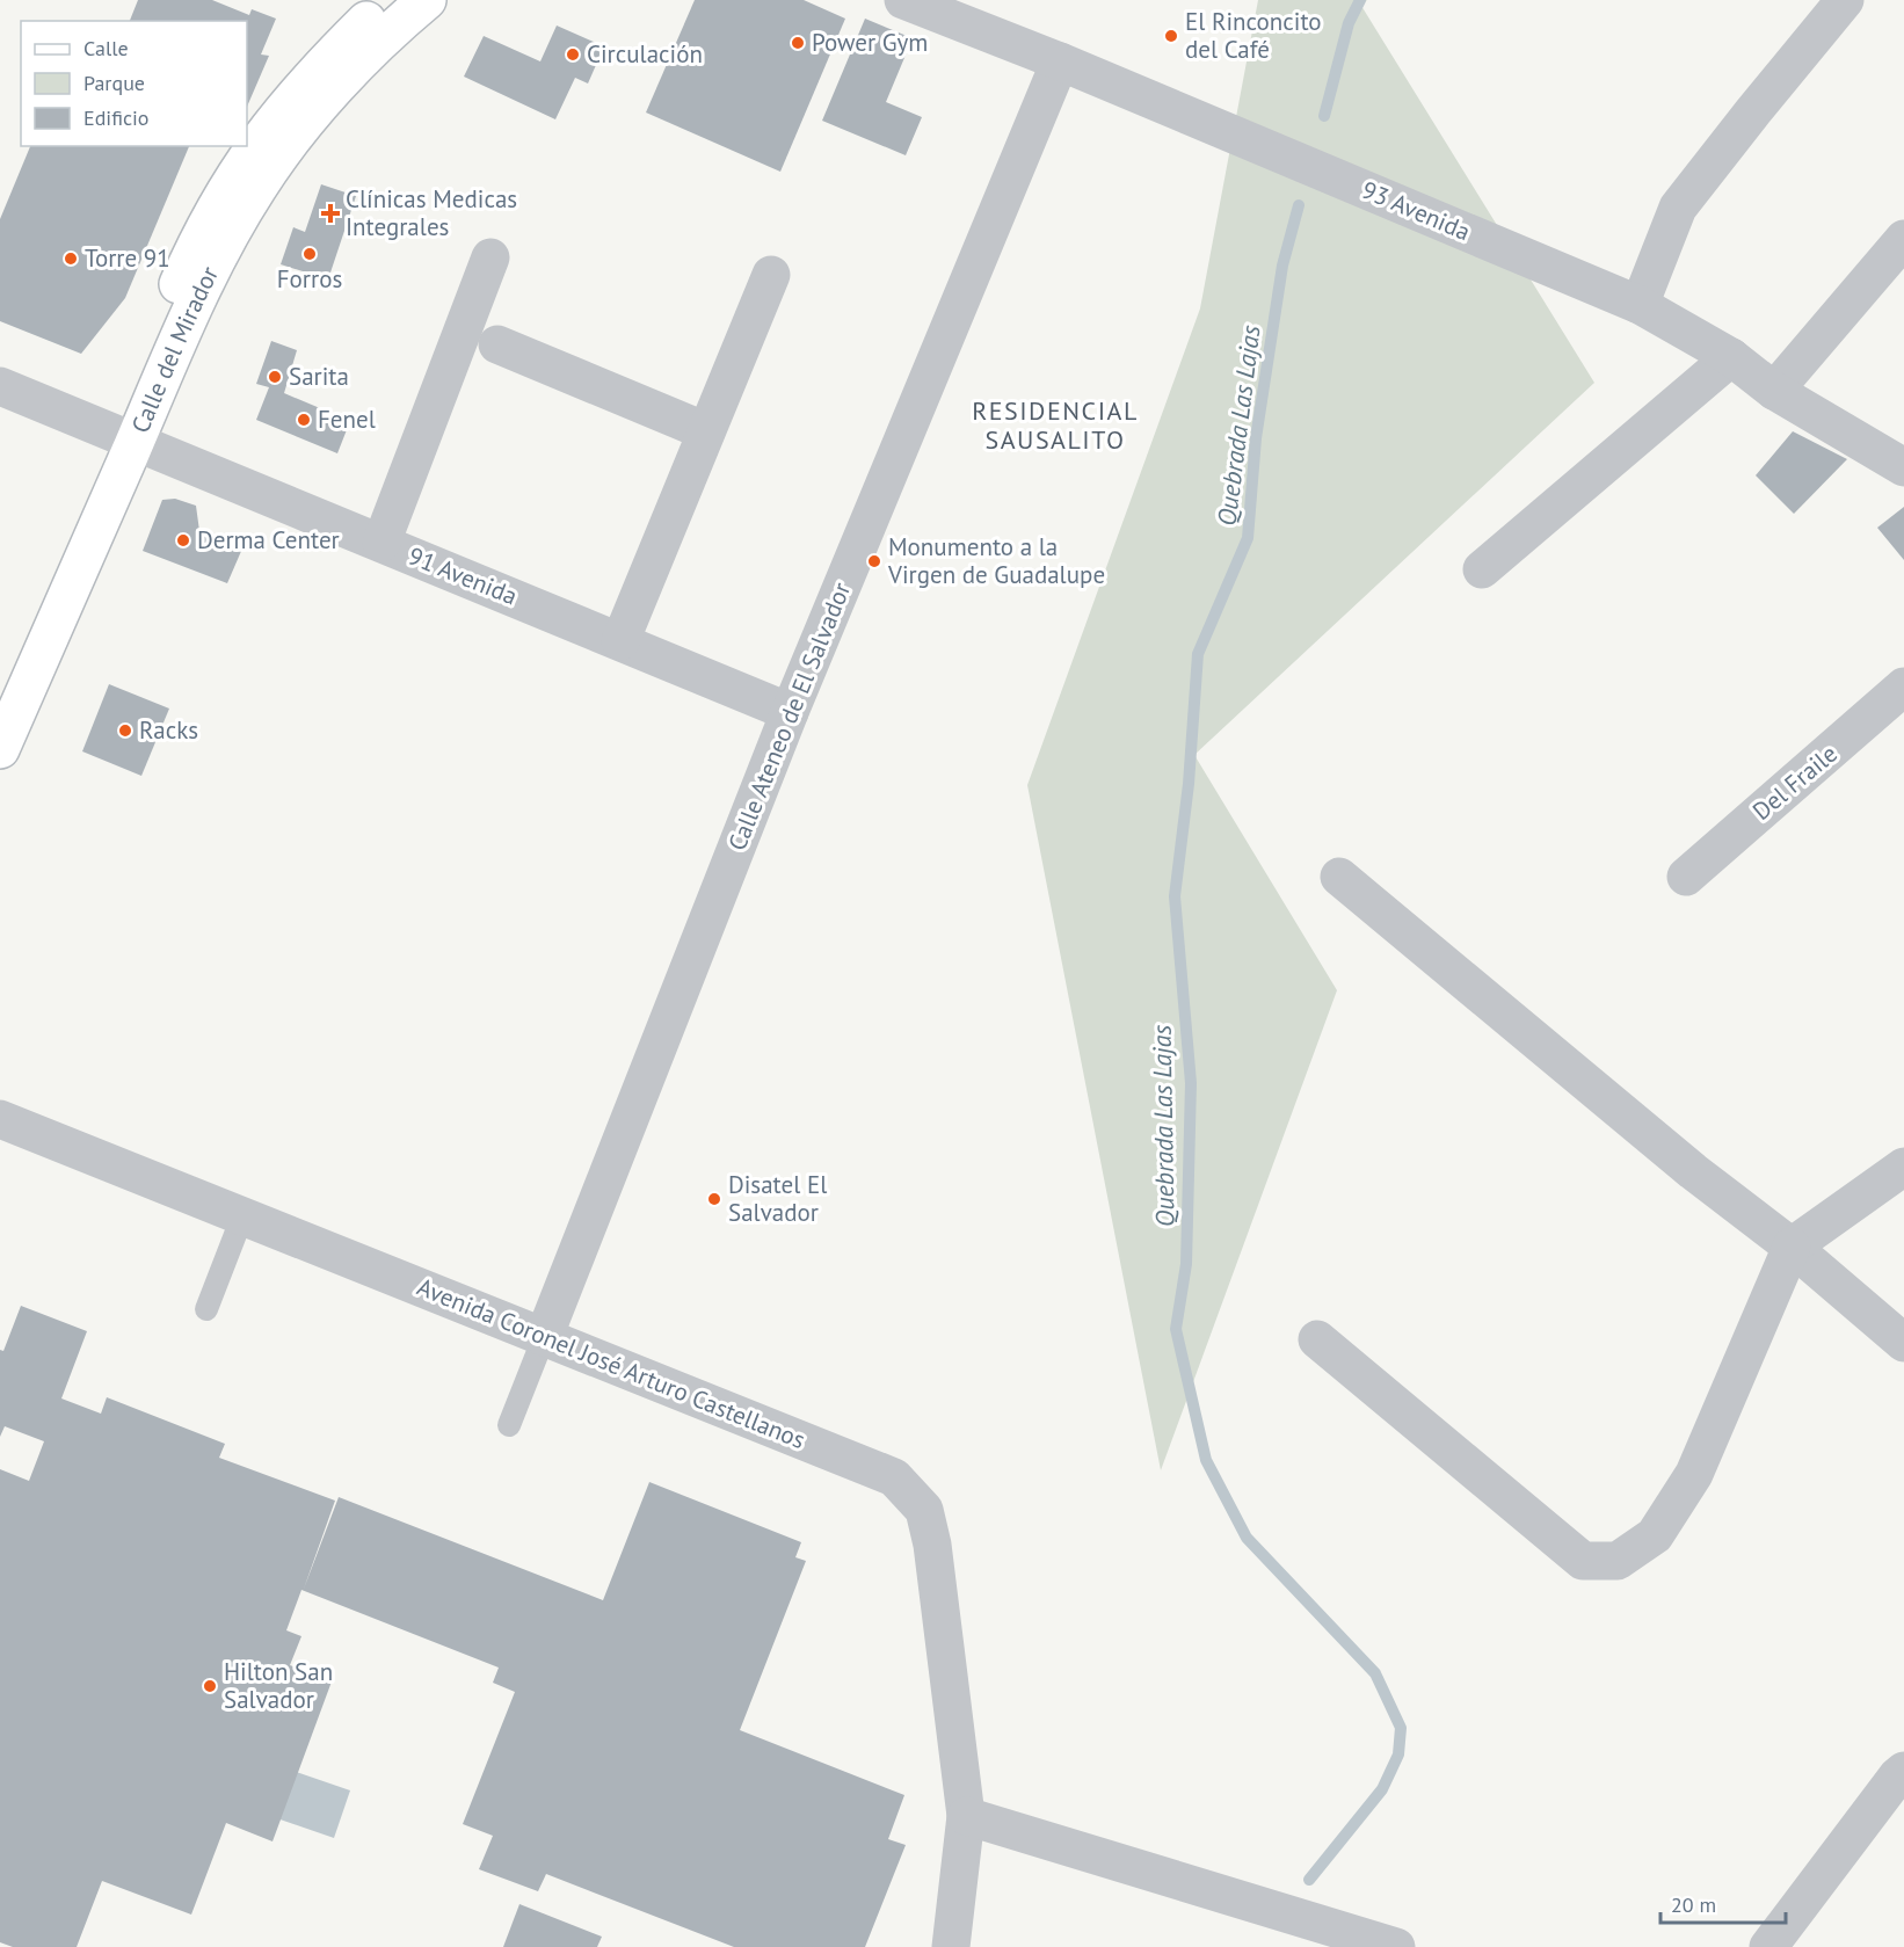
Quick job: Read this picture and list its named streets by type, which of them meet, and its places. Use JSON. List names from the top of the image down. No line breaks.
{"streets":{"main road":["Calle del Mirador"],"street":["93 Avenida","91 Avenida","Calle Ateneo de El Salvador","Del Fraile","Avenida Coronel José Arturo Castellanos"]},"crossings":[["93 Avenida","Calle Ateneo de El Salvador"],["Calle del Mirador","91 Avenida"],["91 Avenida","Calle Ateneo de El Salvador"],["Calle Ateneo de El Salvador","Avenida Coronel José Arturo Castellanos"]],"districts":["RESIDENCIAL SAUSALITO"],"water":["Quebrada Las Lajas"],"places":{"other":["El Rinconcito del Café","Power Gym","Circulación","Forros","Torre 91","Sarita","Fenel","Derma Center","Monumento a la Virgen de Guadalupe","Racks","Disatel El Salvador","Hilton San Salvador"],"health":["Clínicas Medicas Integrales"]},"legend":["Calle","Parque","Edificio"],"scale_bar":"20 m"}
